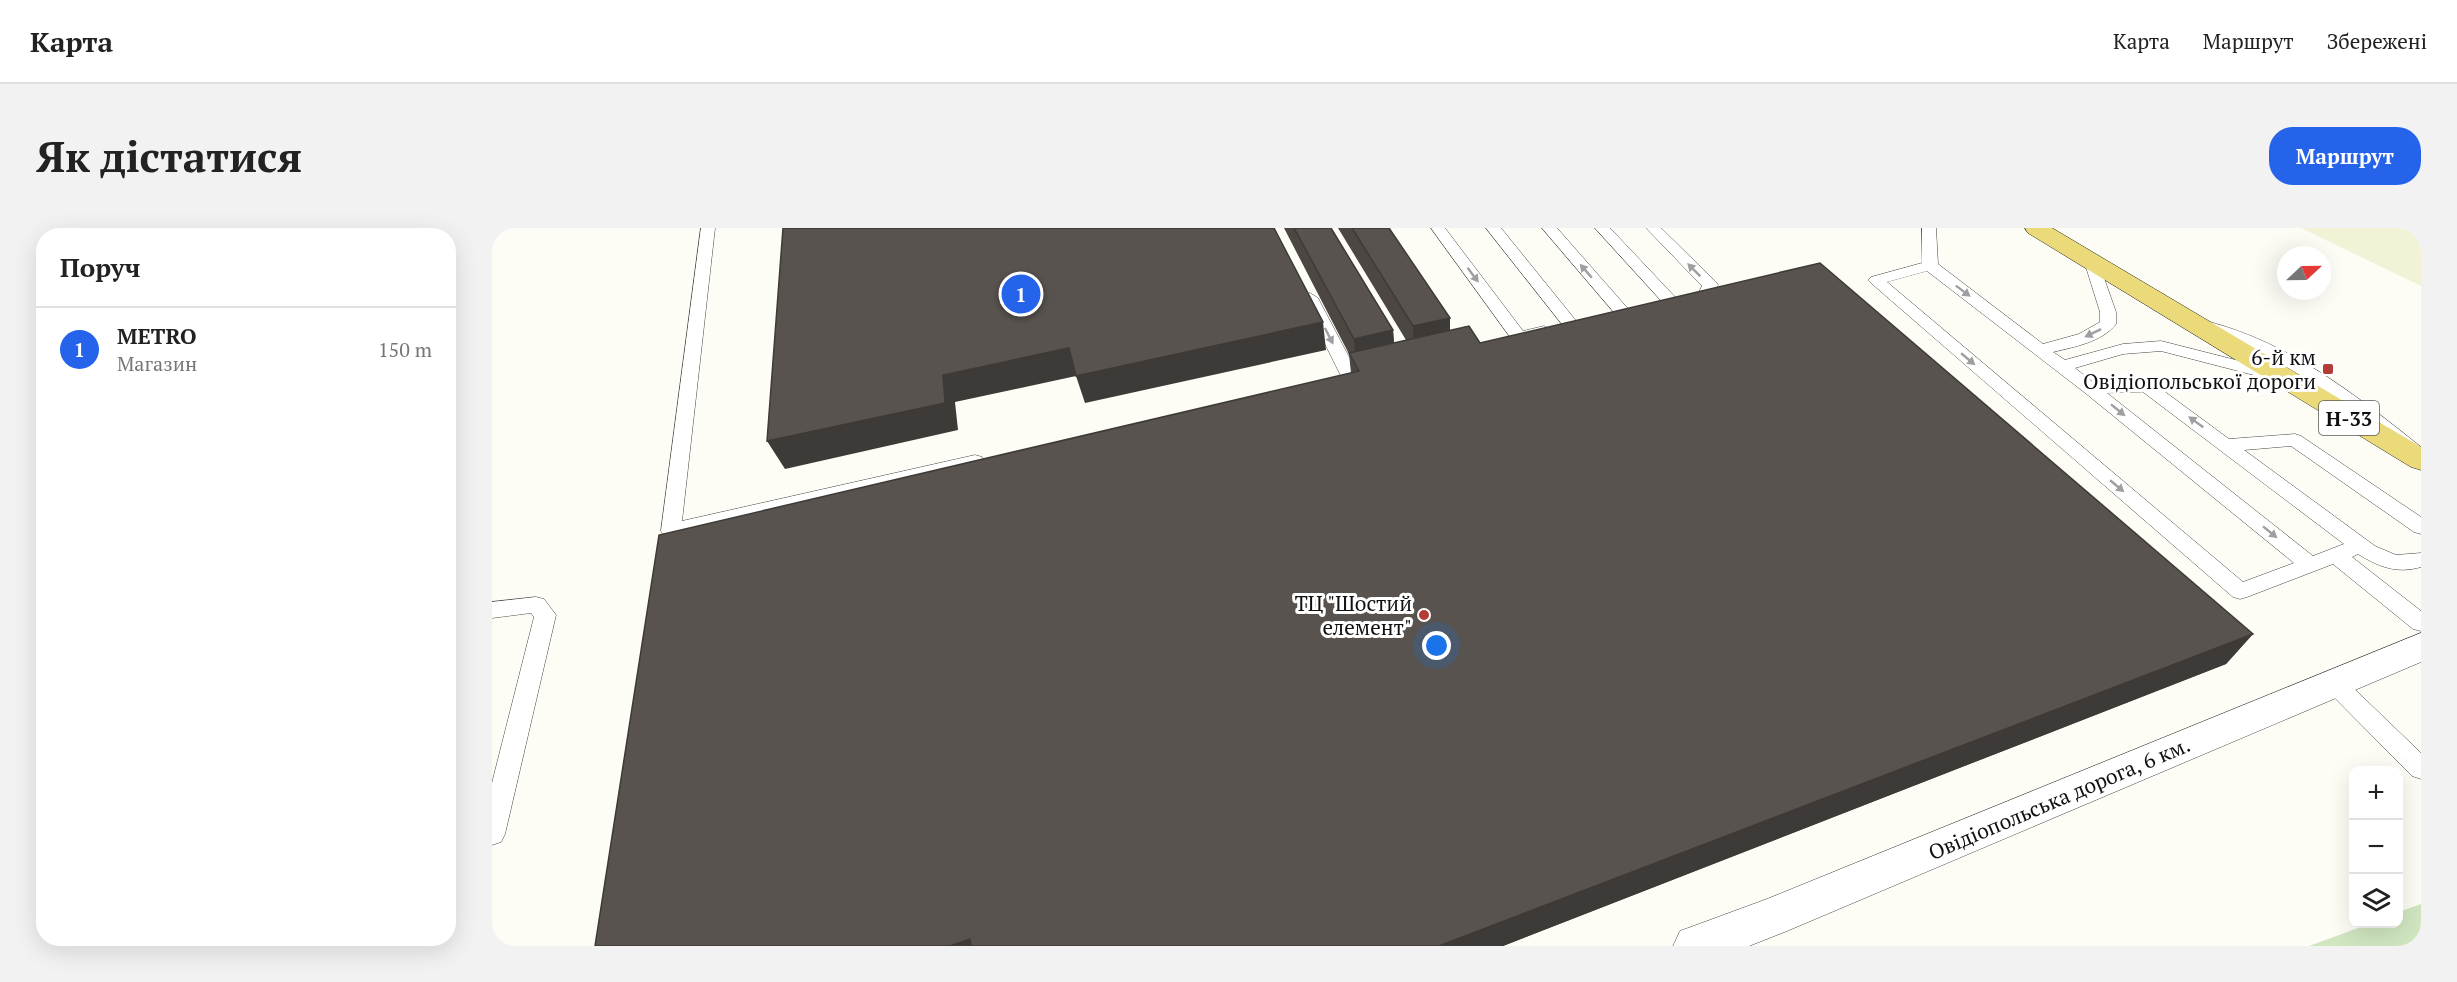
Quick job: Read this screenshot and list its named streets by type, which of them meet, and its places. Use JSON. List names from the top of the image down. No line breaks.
{"streets":{"main road":["Н-33"],"street":["Овідіопольська дорога, 6 км."]},"places":{"transit":["6-й км Овідіопольської дороги"],"other":["ТЦ \"Шостий елемент\""]},"north":"right","page":{"header":"Карта","nav":["Карта","Маршрут","Збережені"],"buttons":"Маршрут","title":"Як дістатися","heading":"Поруч","pins":"1","list":[{"mark":"1","name":"METRO","note":"Магазин","value":"150 m"}],"map_buttons":["+","−"]}}
